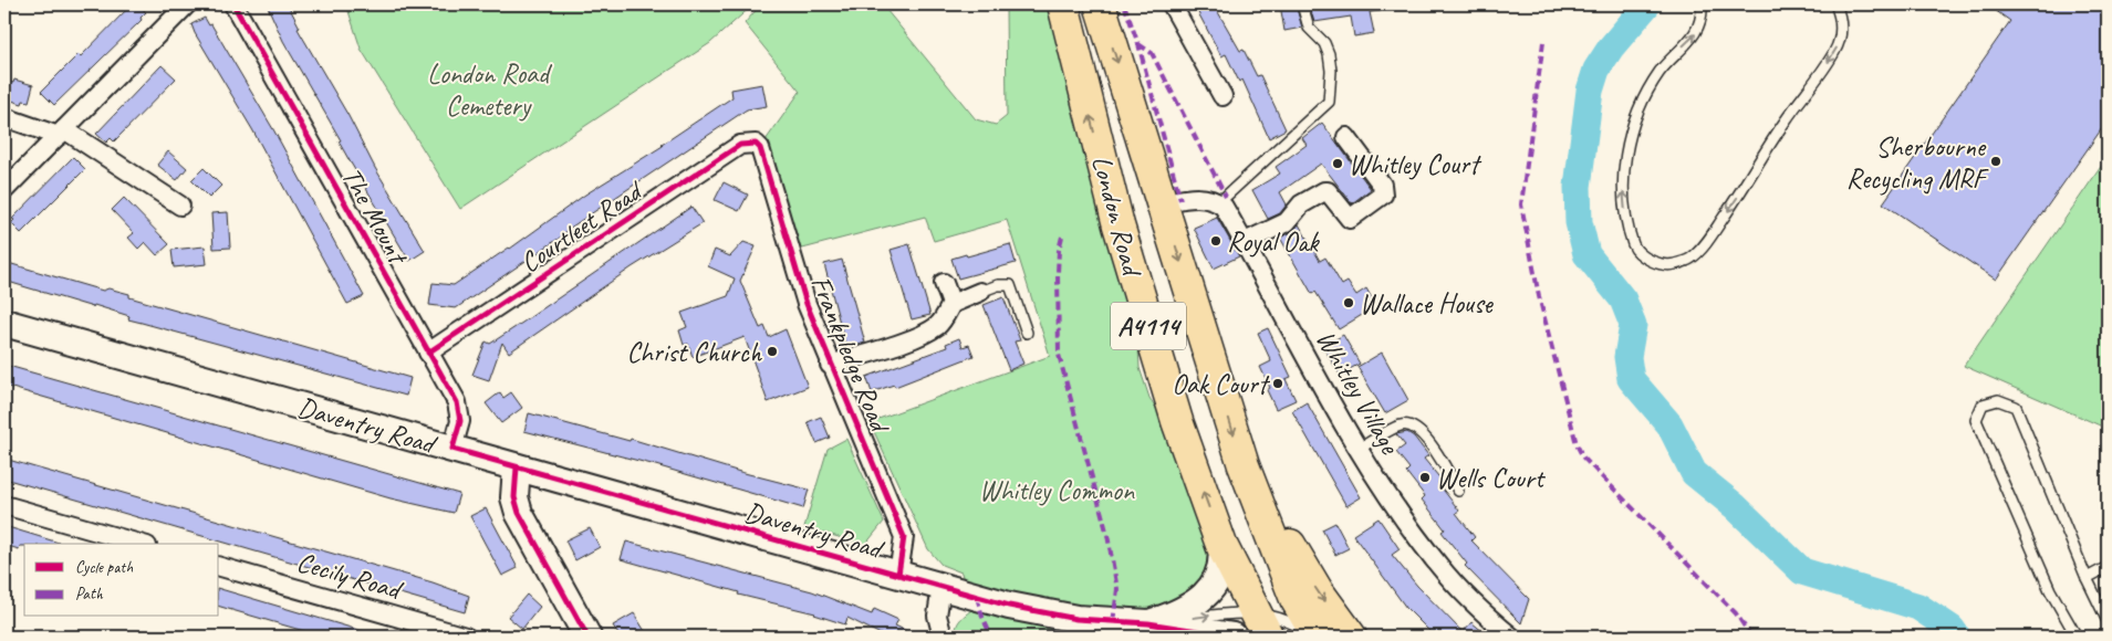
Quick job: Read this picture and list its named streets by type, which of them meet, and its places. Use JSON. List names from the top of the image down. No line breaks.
{"streets":{"highway":["London Road","A4114"],"street":["The Mount","Courtleet Road","Frankpledge Road","Whitley Village","Daventry Road","Cecily Road"]},"crossings":[["The Mount","Courtleet Road"],["The Mount","Daventry Road"],["London Road","Daventry Road"],["Courtleet Road","Frankpledge Road"],["Frankpledge Road","Daventry Road"]],"parks":["London Road Cemetery","Whitley Common"],"places":["Sherbourne Recycling MRF","Whitley Court","Royal Oak","Wallace House","Christ Church","Oak Court","Wells Court"],"legend":["Cycle path","Path"]}
